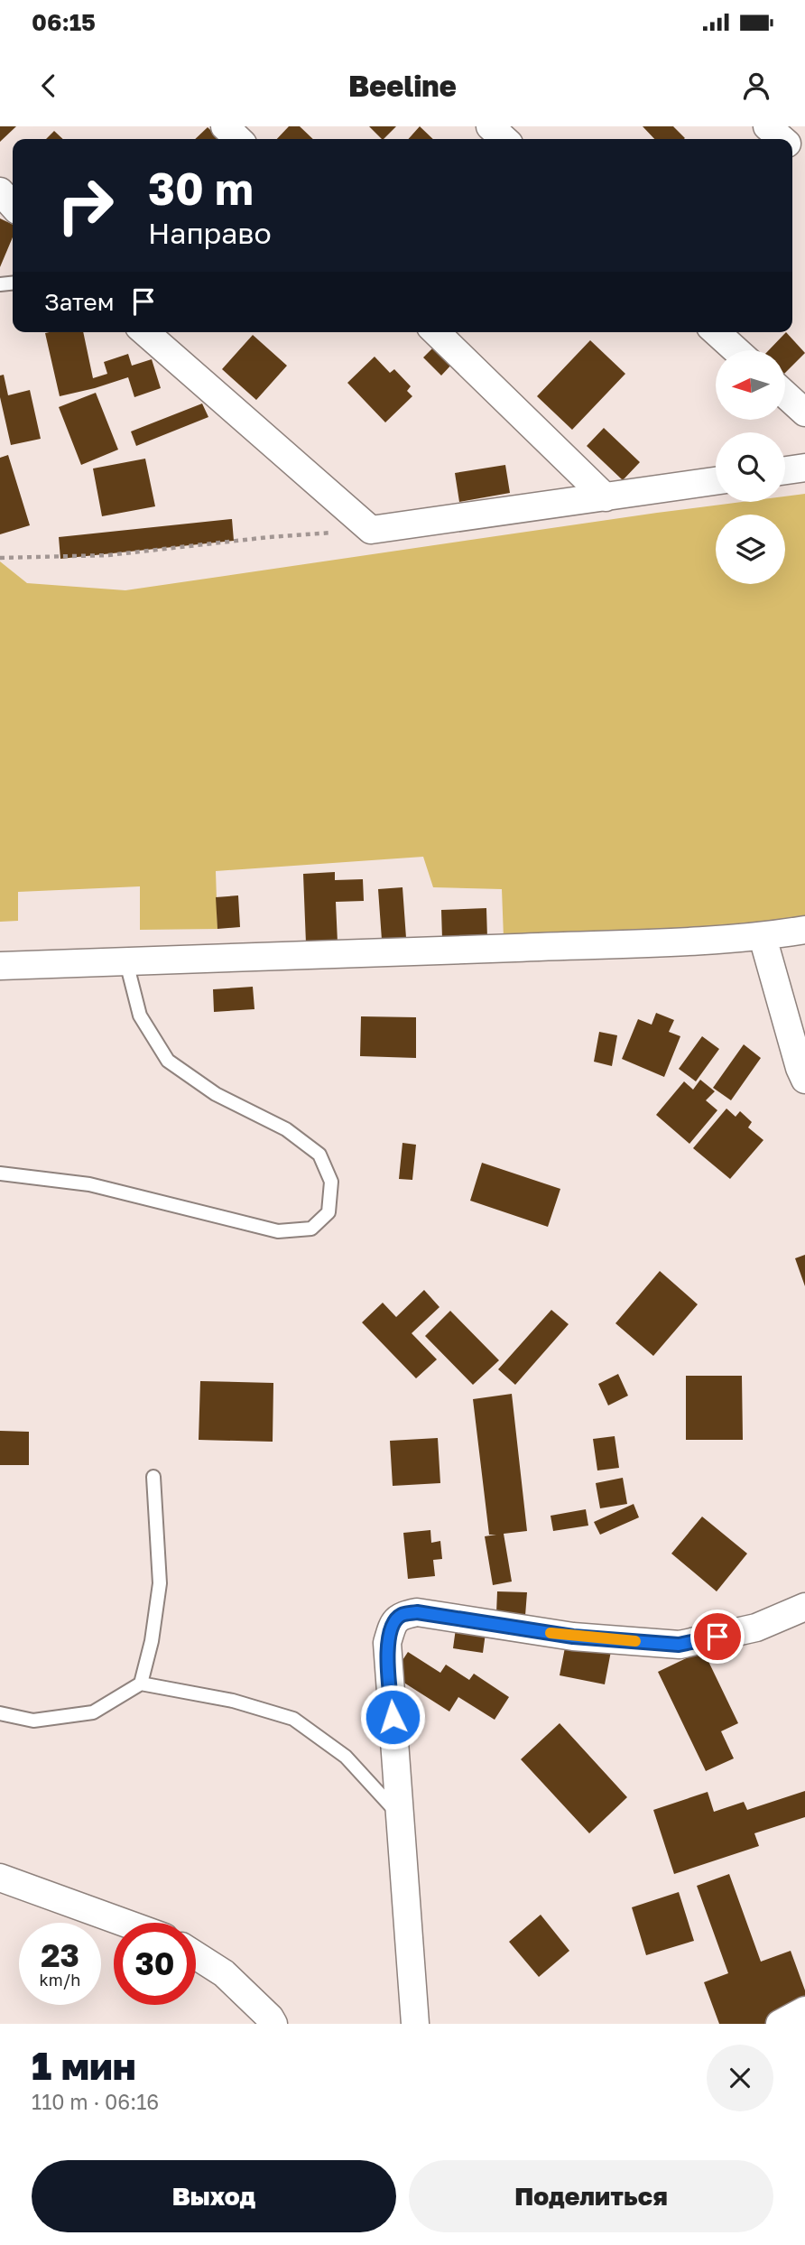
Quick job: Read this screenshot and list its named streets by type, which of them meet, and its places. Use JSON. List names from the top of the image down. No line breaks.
{"north":"left","page":{"status":"06:15","header":"Beeline","turn":["30 m","Направо"],"then":"Затем","speed":"23 km/h","limit":"30","heading":["1 мин","110 m · 06:16"],"buttons":["Выход","Поделиться"]}}
